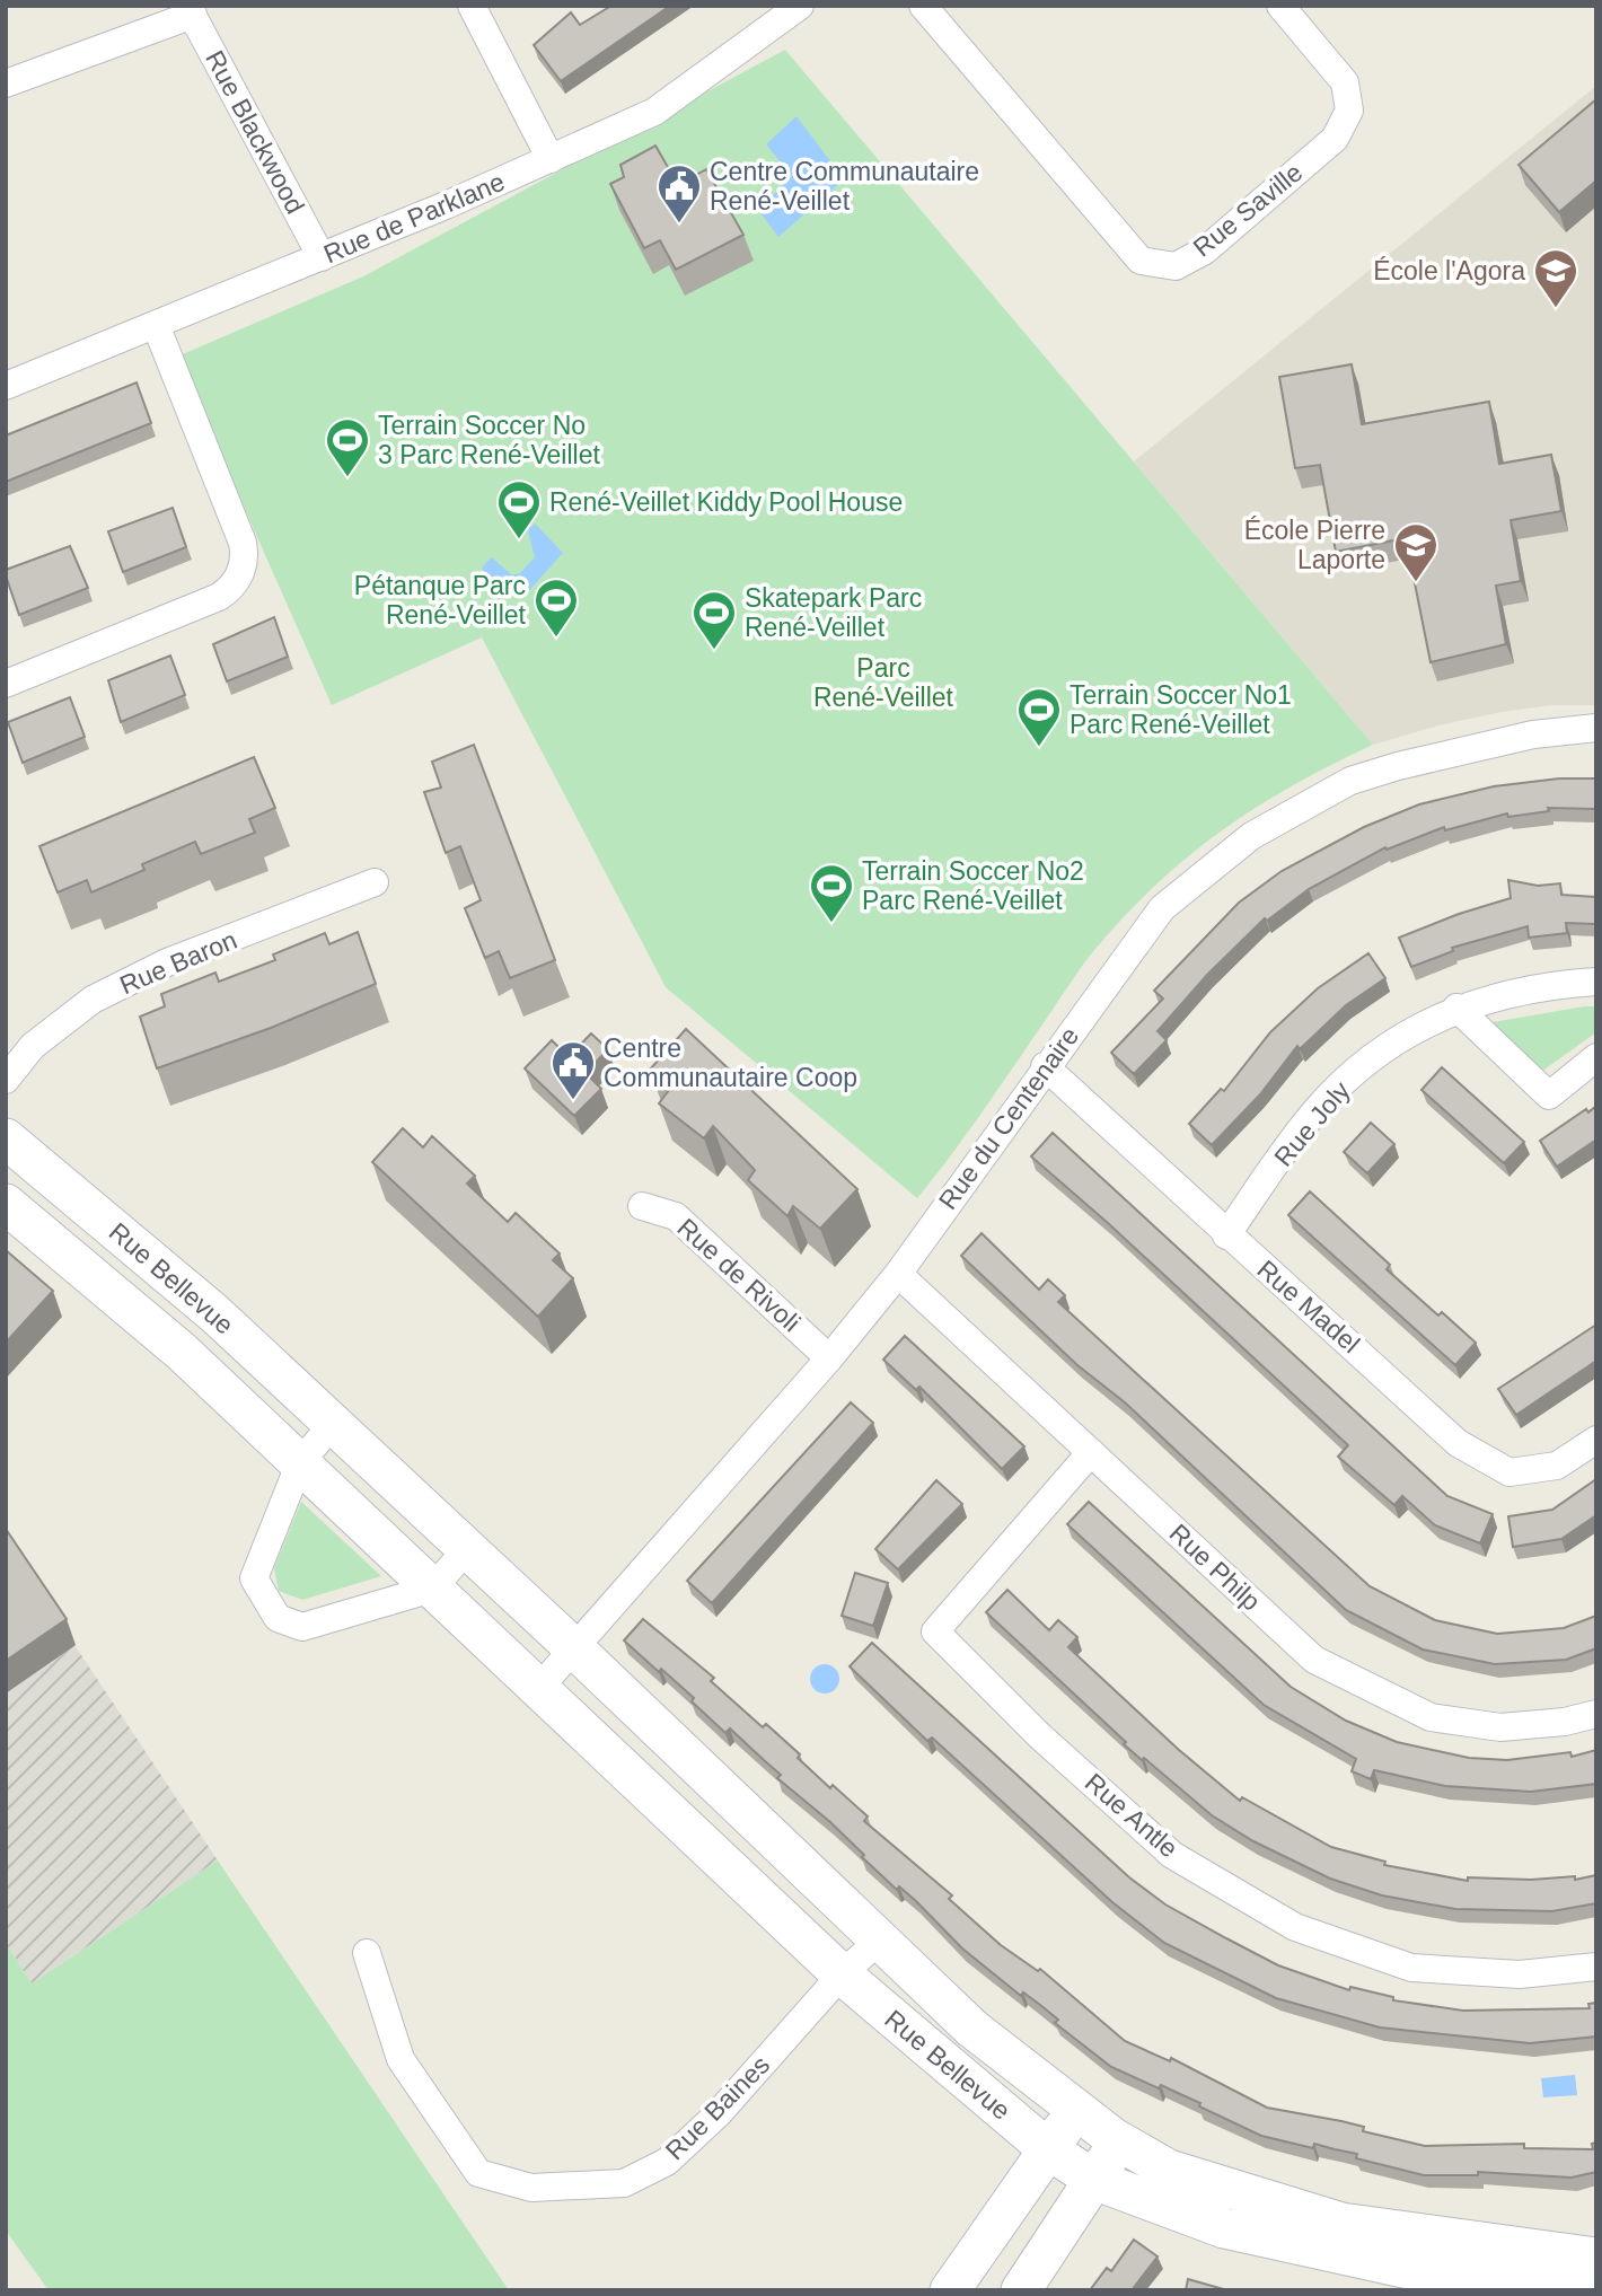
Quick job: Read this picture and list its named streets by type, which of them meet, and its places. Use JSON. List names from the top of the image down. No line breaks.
{"streets":{"street":["Rue Blackwood","Rue Saville","Rue de Parklane","Rue Baron","Rue du Centenaire","Rue Joly","Rue de Rivoli","Rue Bellevue","Rue Madel","Rue Philp","Rue Antle","Rue Baines"]},"crossings":[["Rue Blackwood","Rue de Parklane"],["Rue du Centenaire","Rue de Rivoli"],["Rue du Centenaire","Rue Bellevue"],["Rue du Centenaire","Rue Madel"],["Rue du Centenaire","Rue Philp"],["Rue Joly","Rue Madel"],["Rue Bellevue","Rue Baines"],["Rue Philp","Rue Antle"]],"parks":["Parc René-Veillet"],"places":{"public building":["Centre Communautaire René-Veillet","Centre Communautaire Coop"],"school or university":["École l'Agora","École Pierre Laporte"],"sports":["Terrain Soccer No 3 Parc René-Veillet","René-Veillet Kiddy Pool House","Pétanque Parc René-Veillet","Skatepark Parc René-Veillet","Terrain Soccer No1 Parc René-Veillet","Terrain Soccer No2 Parc René-Veillet"]}}
